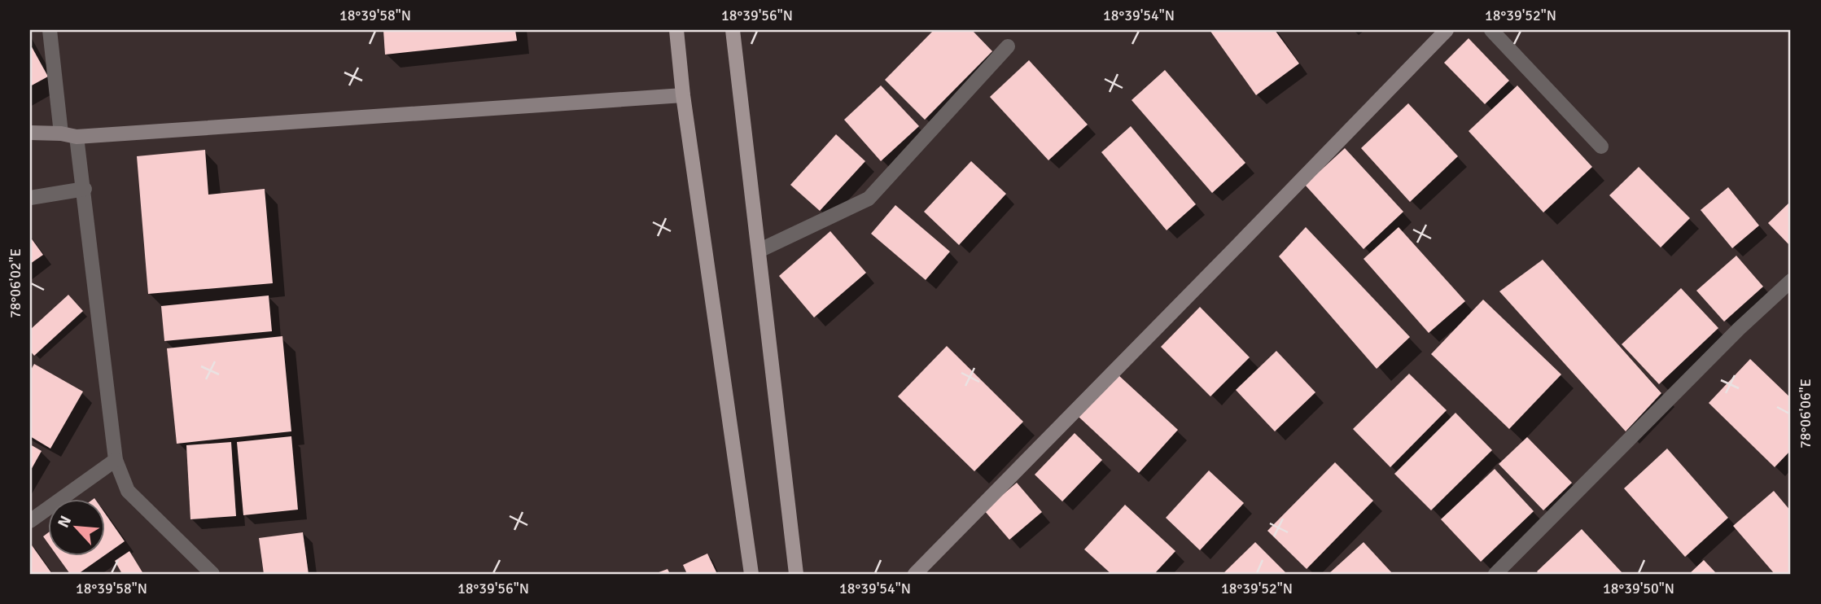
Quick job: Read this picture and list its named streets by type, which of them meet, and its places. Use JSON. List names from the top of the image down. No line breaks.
{"north":"top left","coordinates":["18°39'58\"N","18°39'56\"N","18°39'54\"N","18°39'52\"N","78°06'02\"E","78°06'06\"E","18°39'50\"N"]}
